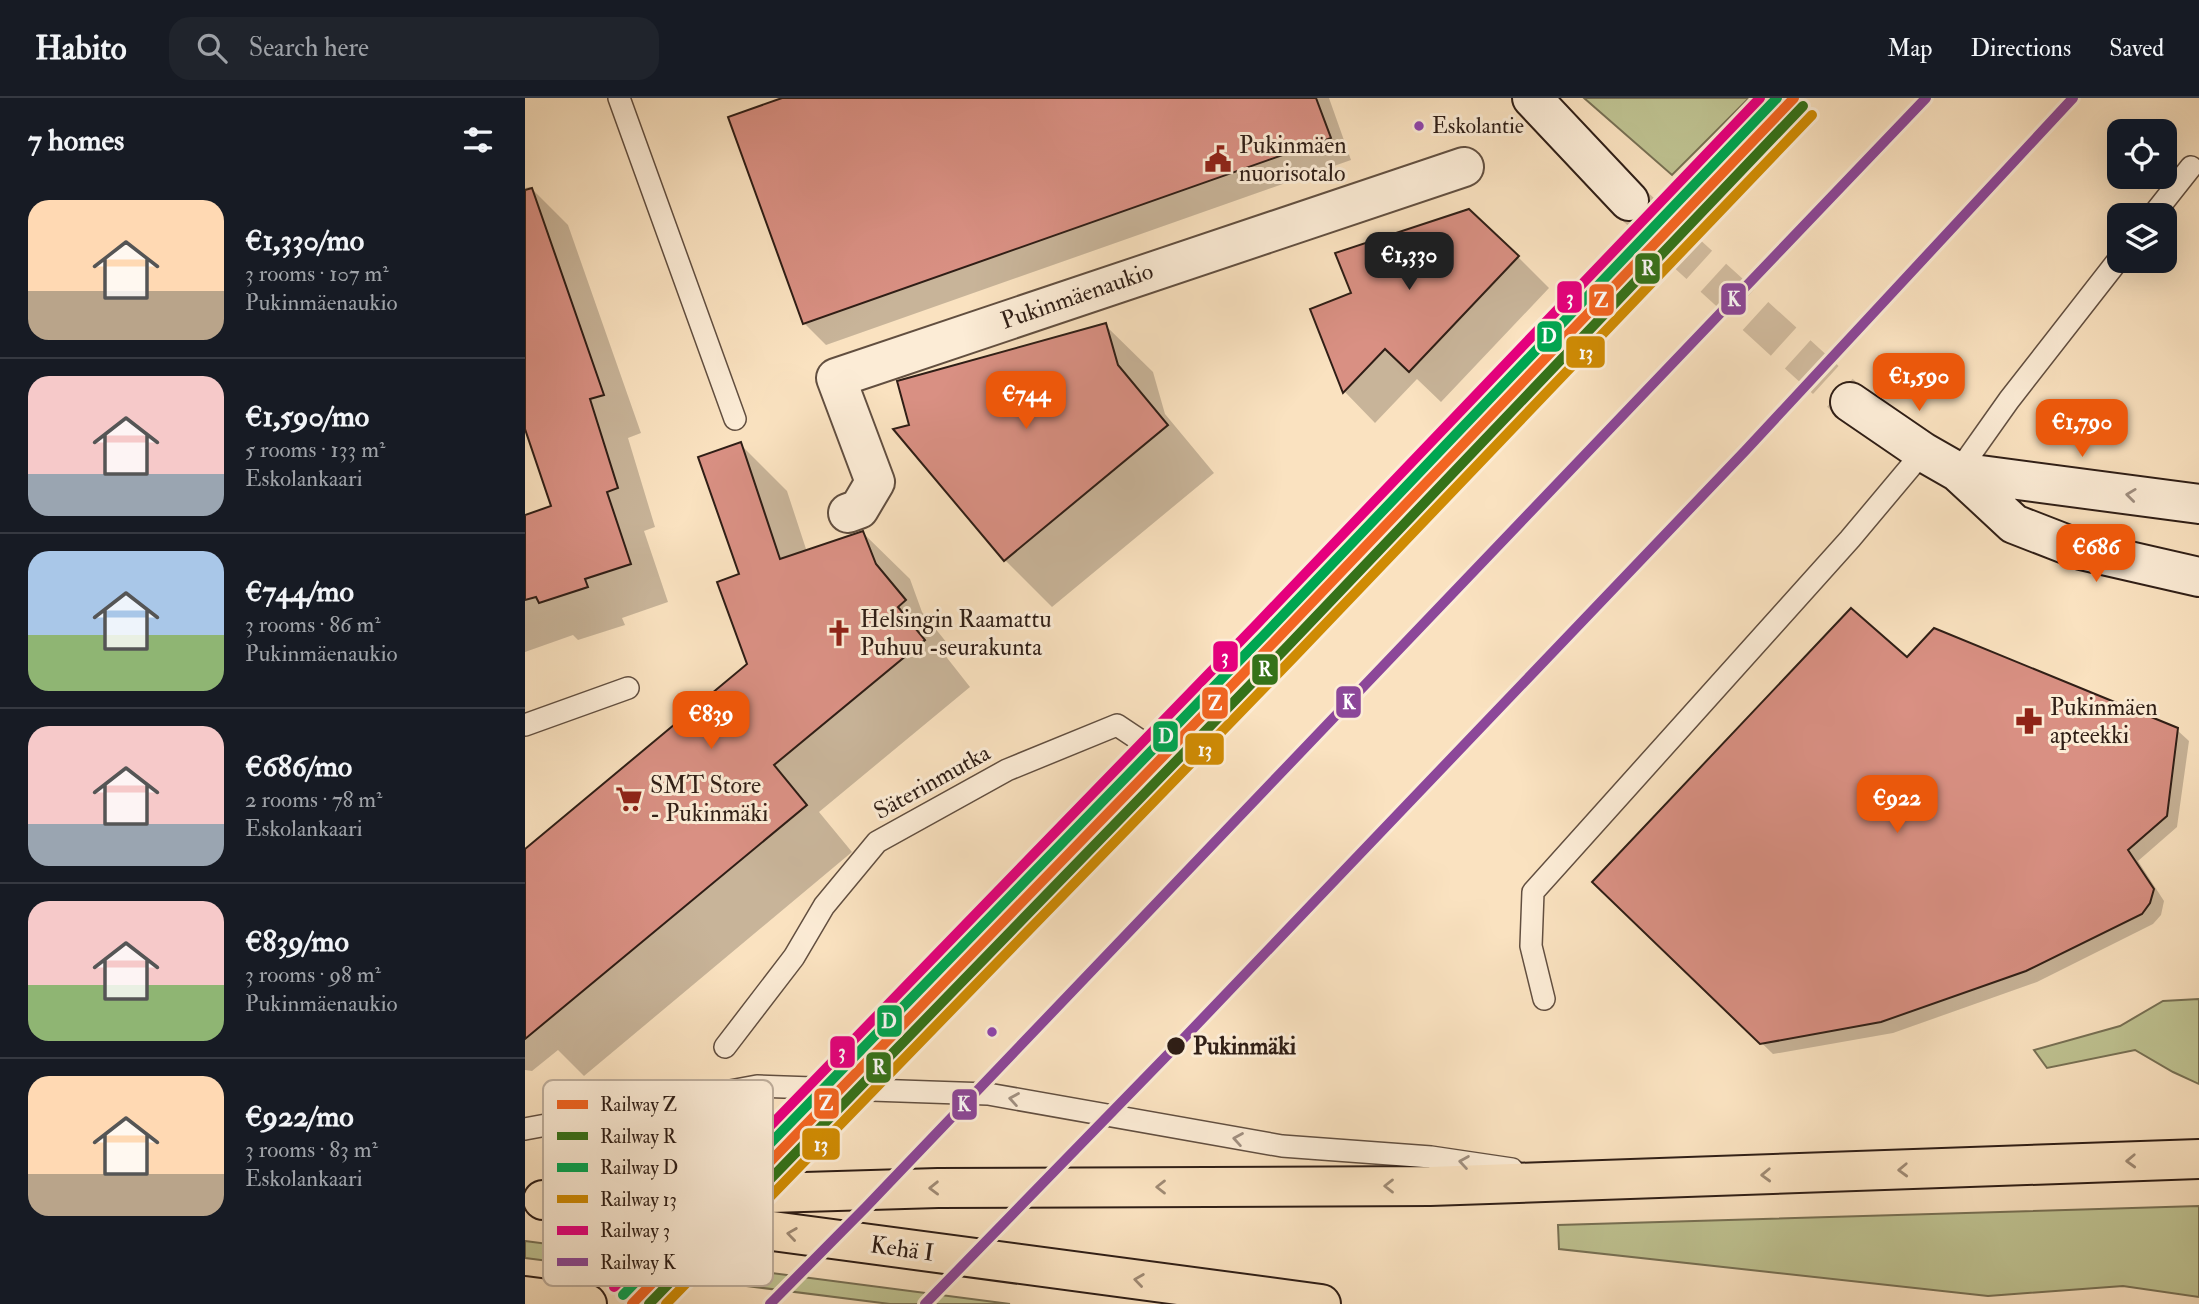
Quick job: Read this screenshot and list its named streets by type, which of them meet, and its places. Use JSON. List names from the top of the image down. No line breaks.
{"streets":{"highway":["Kehä I"],"street":["Pukinmäenaukio"],"lane":["Säterinmutka"]},"places":{"other":["Eskolantie","Pukinmäki"],"public building":["Pukinmäen nuorisotalo"],"church":["Helsingin Raamattu Puhuu -seurakunta"],"pharmacy":["Pukinmäen apteekki"],"supermarket":["SMT Store - Pukinmäki"]},"lines":["rail line Z","rail line D","rail line 3","rail line K","rail line R","rail line 13"],"legend":["Railway Z","Railway R","Railway D","Railway 13","Railway 3","Railway K"],"page":{"header":"Habito","search":"Search here","nav":["Map","Directions","Saved"],"heading":"7 homes","list":[{"name":"€1,330/mo","note":"3 rooms · 107 m² · Pukinmäenaukio"},{"name":"€1,590/mo","note":"5 rooms · 133 m² · Eskolankaari"},{"name":"€744/mo","note":"3 rooms · 86 m² · Pukinmäenaukio"},{"name":"€686/mo","note":"2 rooms · 78 m² · Eskolankaari"},{"name":"€839/mo","note":"3 rooms · 98 m² · Pukinmäenaukio"},{"name":"€922/mo","note":"3 rooms · 83 m² · Eskolankaari"}],"price":["€1,330","€1,590","€744","€1,790","€686","€839","€922"]}}
